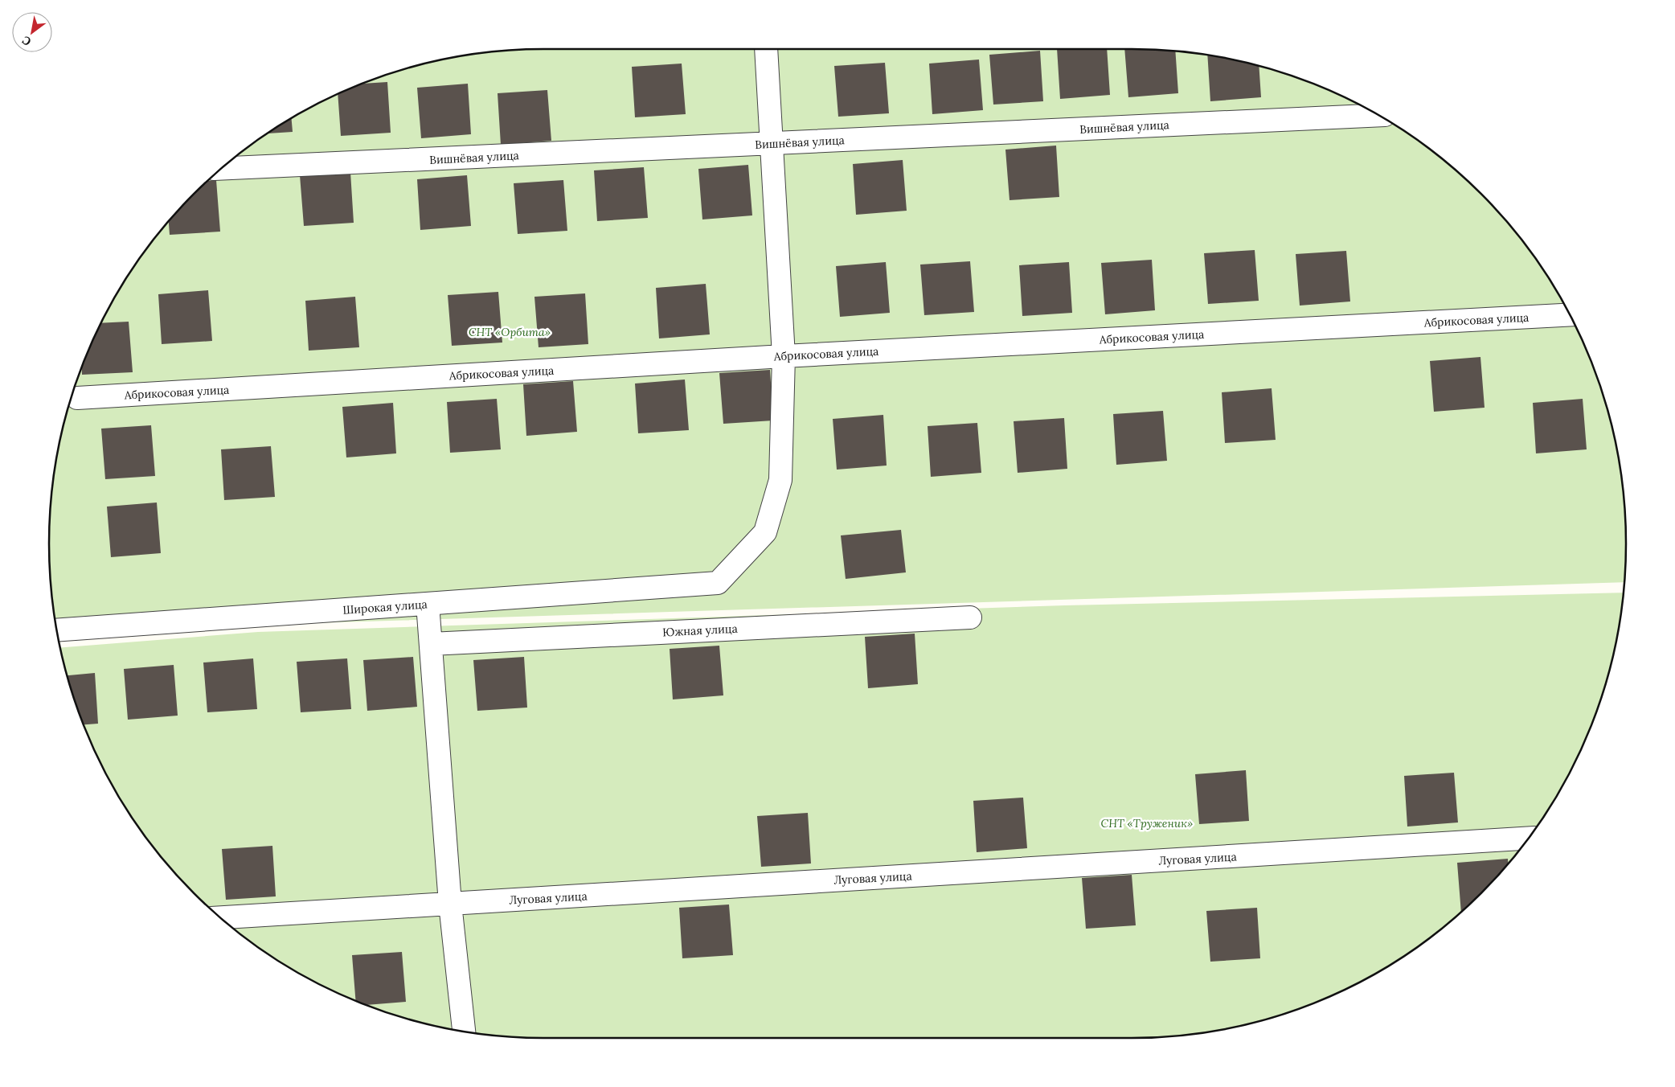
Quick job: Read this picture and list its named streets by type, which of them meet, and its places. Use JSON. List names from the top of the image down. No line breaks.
{"streets":{"street":["Вишнёвая улица","Абрикосовая улица","Широкая улица","Южная улица","Луговая улица"]},"crossings":[["Абрикосовая улица","Широкая улица"]],"parks":["СНТ «Орбита»","СНТ «Труженик»"],"north":"bottom left"}
